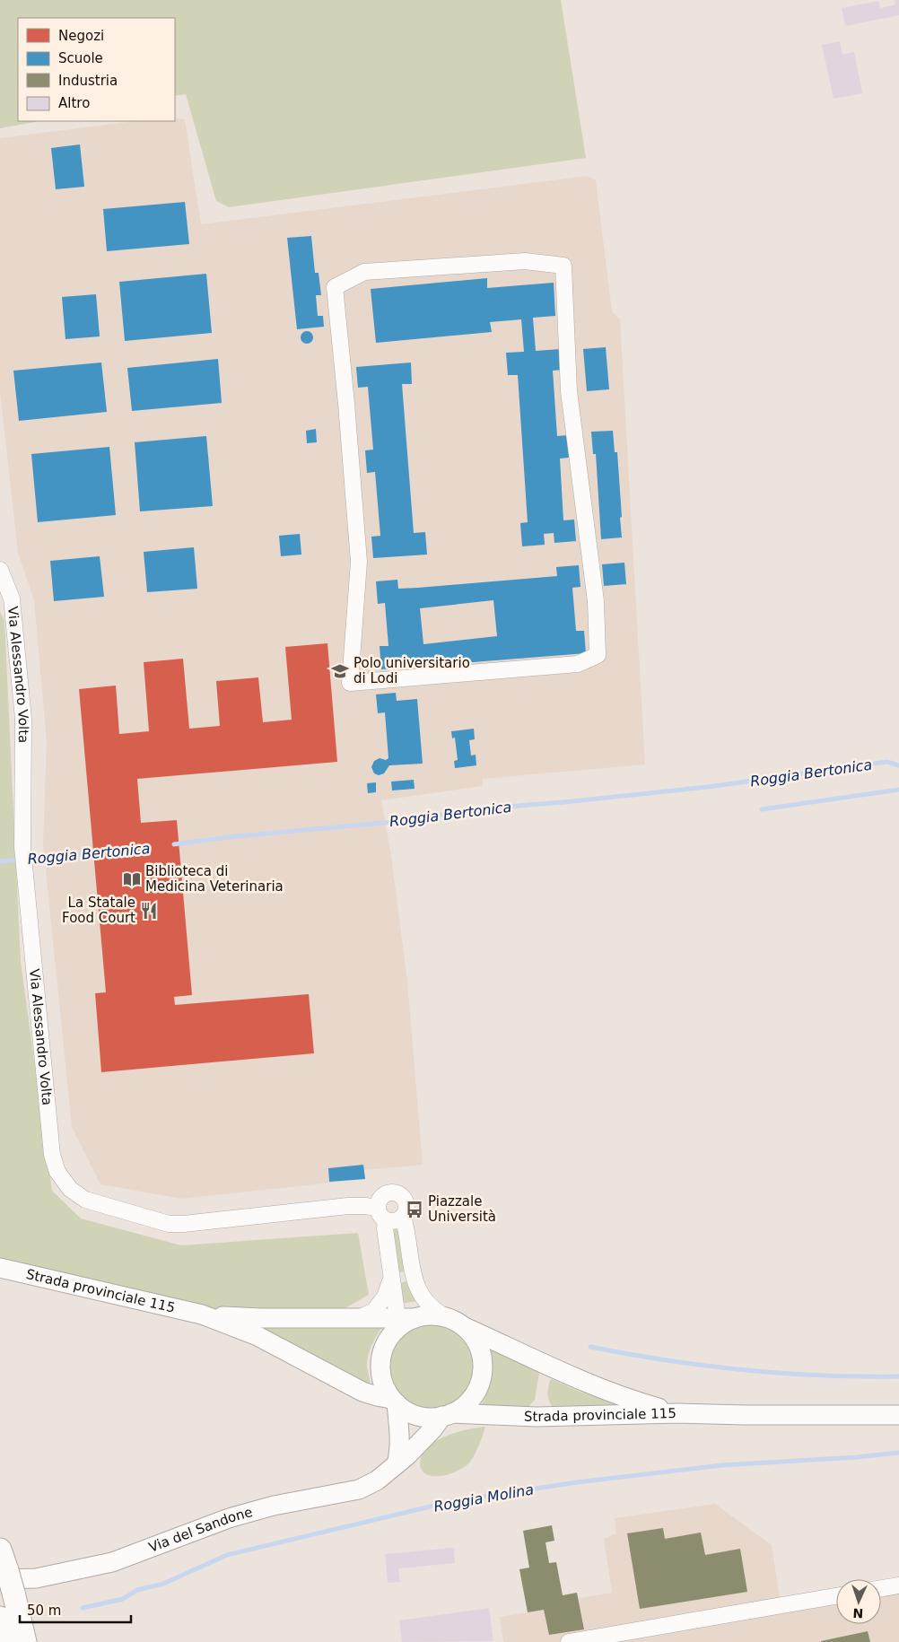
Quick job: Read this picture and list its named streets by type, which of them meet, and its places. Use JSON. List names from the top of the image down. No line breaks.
{"streets":{"main road":["Strada provinciale 115","Via del Sandone"],"street":["Via Alessandro Volta"]},"crossings":[["Strada provinciale 115","Via del Sandone"]],"water":["Roggia Bertonica","Roggia Molina"],"places":{"school or university":["Polo universitario di Lodi"],"library":["Biblioteca di Medicina Veterinaria"],"restaurant":["La Statale Food Court"],"bus stop":["Piazzale Università"]},"legend":["Negozi","Scuole","Industria","Altro"],"scale_bar":"50 m","north":"bottom"}
